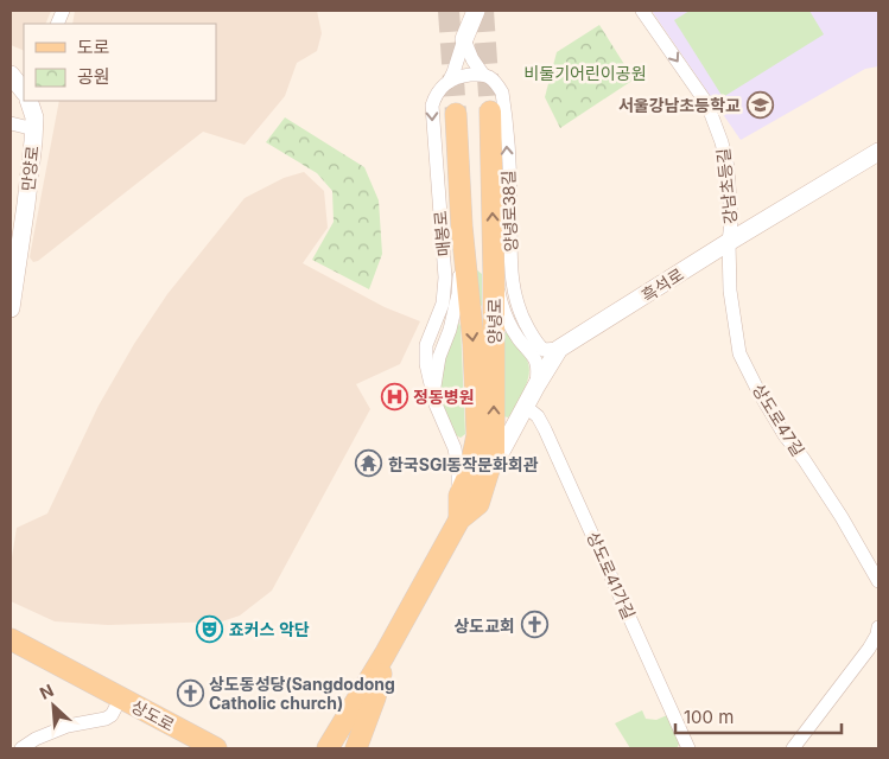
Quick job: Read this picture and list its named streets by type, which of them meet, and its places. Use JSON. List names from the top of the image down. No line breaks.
{"streets":{"main road":["양녕로","상도로"],"street":["만양로","강남초등길","양녕로38길","매봉로","흑석로","상도로47길","상도로41가길"]},"crossings":[["강남초등길","흑석로"],["강남초등길","상도로47길"],["양녕로38길","매봉로"],["양녕로38길","흑석로"],["매봉로","양녕로"],["흑석로","양녕로"],["흑석로","상도로47길"],["흑석로","상도로41가길"]],"one_way":["강남초등길"],"parks":["비둘기어린이공원"],"places":{"school or university":["서울강남초등학교"],"hospital":["정동병원"],"temple":["한국SGI동작문화회관"],"church":["상도교회","상도동성당(Sangdodong Catholic church)"],"theatre":["죠커스 악단"]},"legend":["도로","공원"],"scale_bar":"100 m","north":"top left"}
